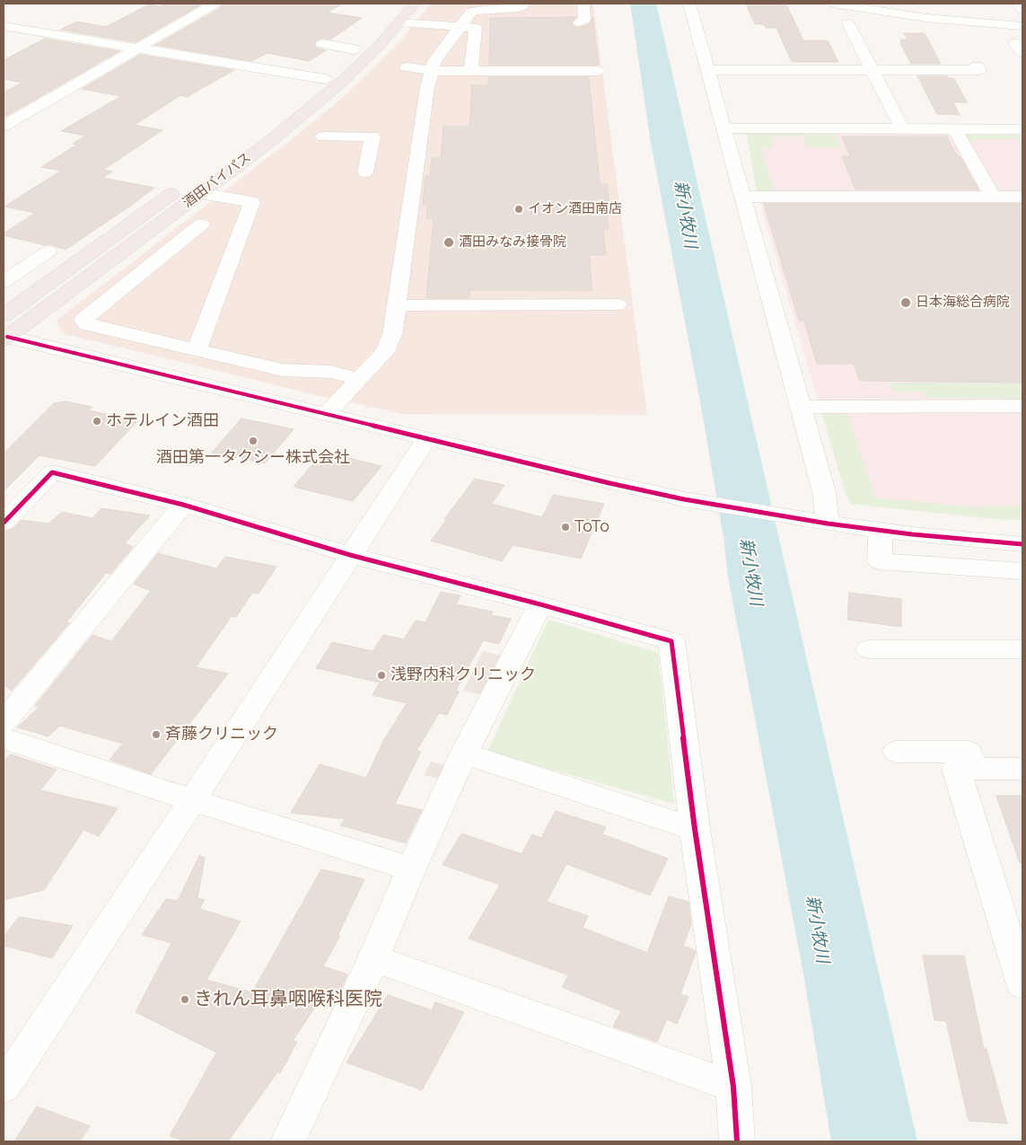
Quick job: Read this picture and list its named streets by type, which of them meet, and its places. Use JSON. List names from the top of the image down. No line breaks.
{"streets":{"highway":["酒田バイパス"]},"water":["新小牧川"],"places":["イオン酒田南店","酒田みなみ接骨院","日本海総合病院","ホテルイン酒田","酒田第一タクシー株式会社","ToTo","浅野内科クリニック","斉藤クリニック","きれん耳鼻咽喉科医院"]}
